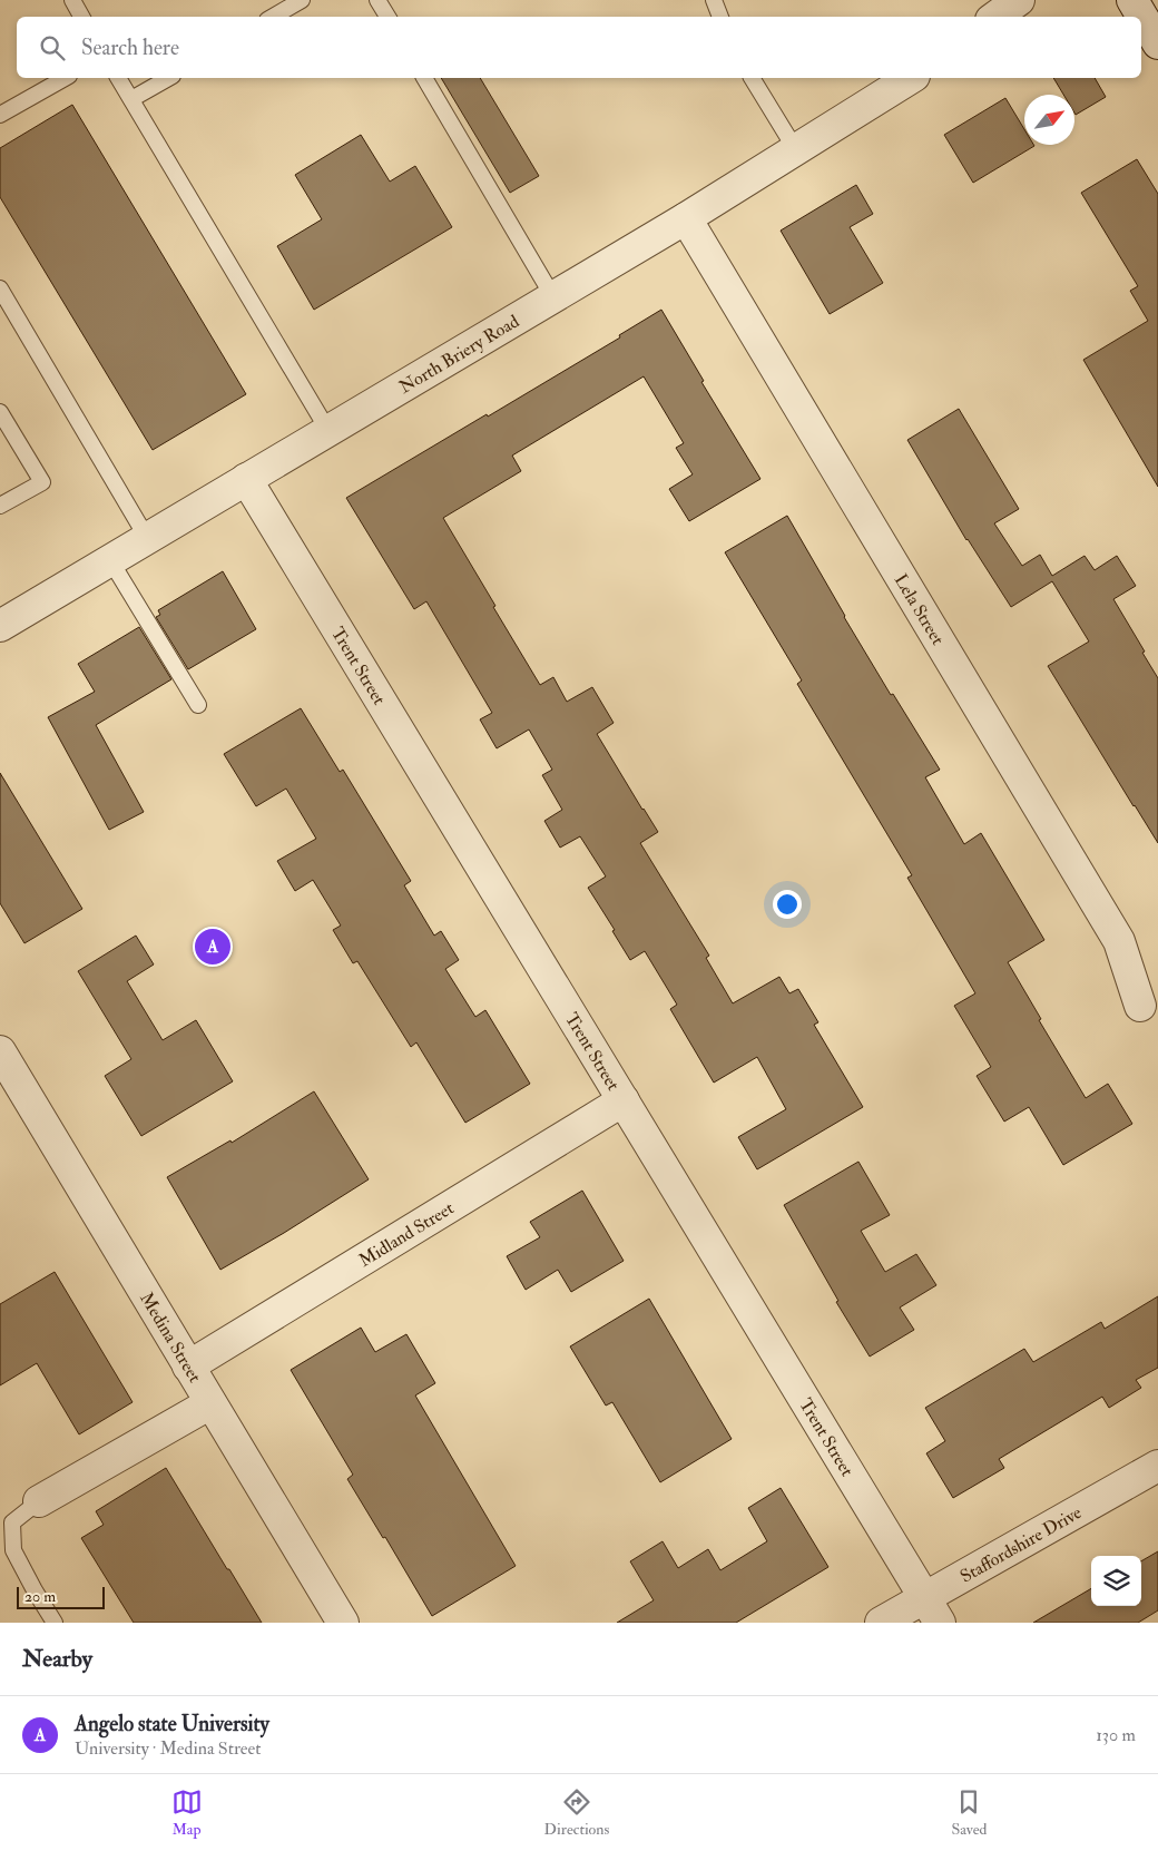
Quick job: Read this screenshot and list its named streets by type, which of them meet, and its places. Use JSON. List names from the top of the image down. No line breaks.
{"streets":{"street":["North Briery Road","Lela Street","Trent Street","Midland Street","Medina Street","Staffordshire Drive"]},"crossings":[["North Briery Road","Lela Street"],["North Briery Road","Trent Street"],["Trent Street","Midland Street"],["Trent Street","Staffordshire Drive"],["Midland Street","Medina Street"]],"scale_bar":"20 m","north":"top right","page":{"search":"Search here","pins":"A","scale":"20 m","heading":"Nearby","list":[{"mark":"A","name":"Angelo state University","note":"University · Medina Street","value":"130 m"}],"nav":["Map","Directions","Saved"]}}
